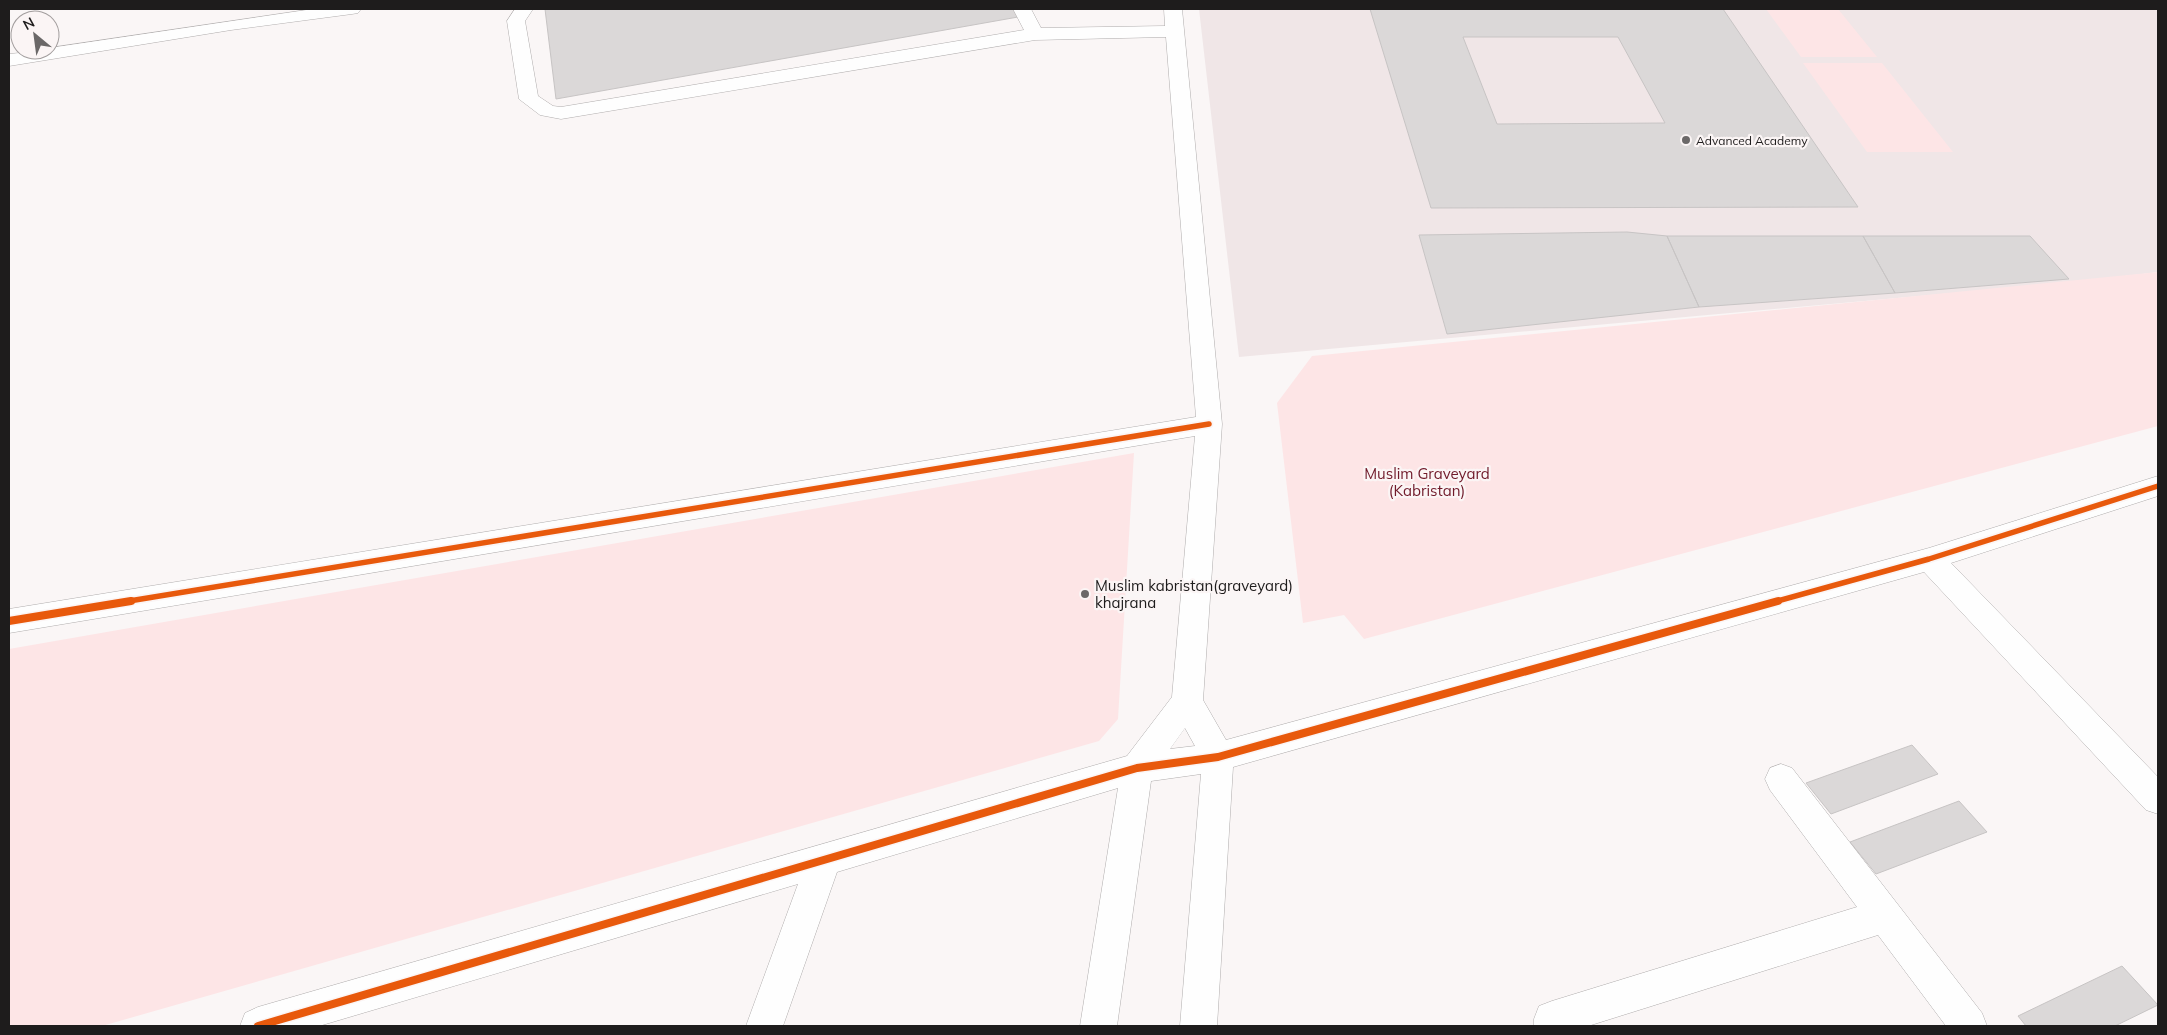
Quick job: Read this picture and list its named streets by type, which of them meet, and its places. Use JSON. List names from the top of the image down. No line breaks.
{"parks":["Muslim Graveyard (Kabristan)"],"places":["Advanced Academy","Muslim kabristan(graveyard) khajrana"],"north":"top left"}
